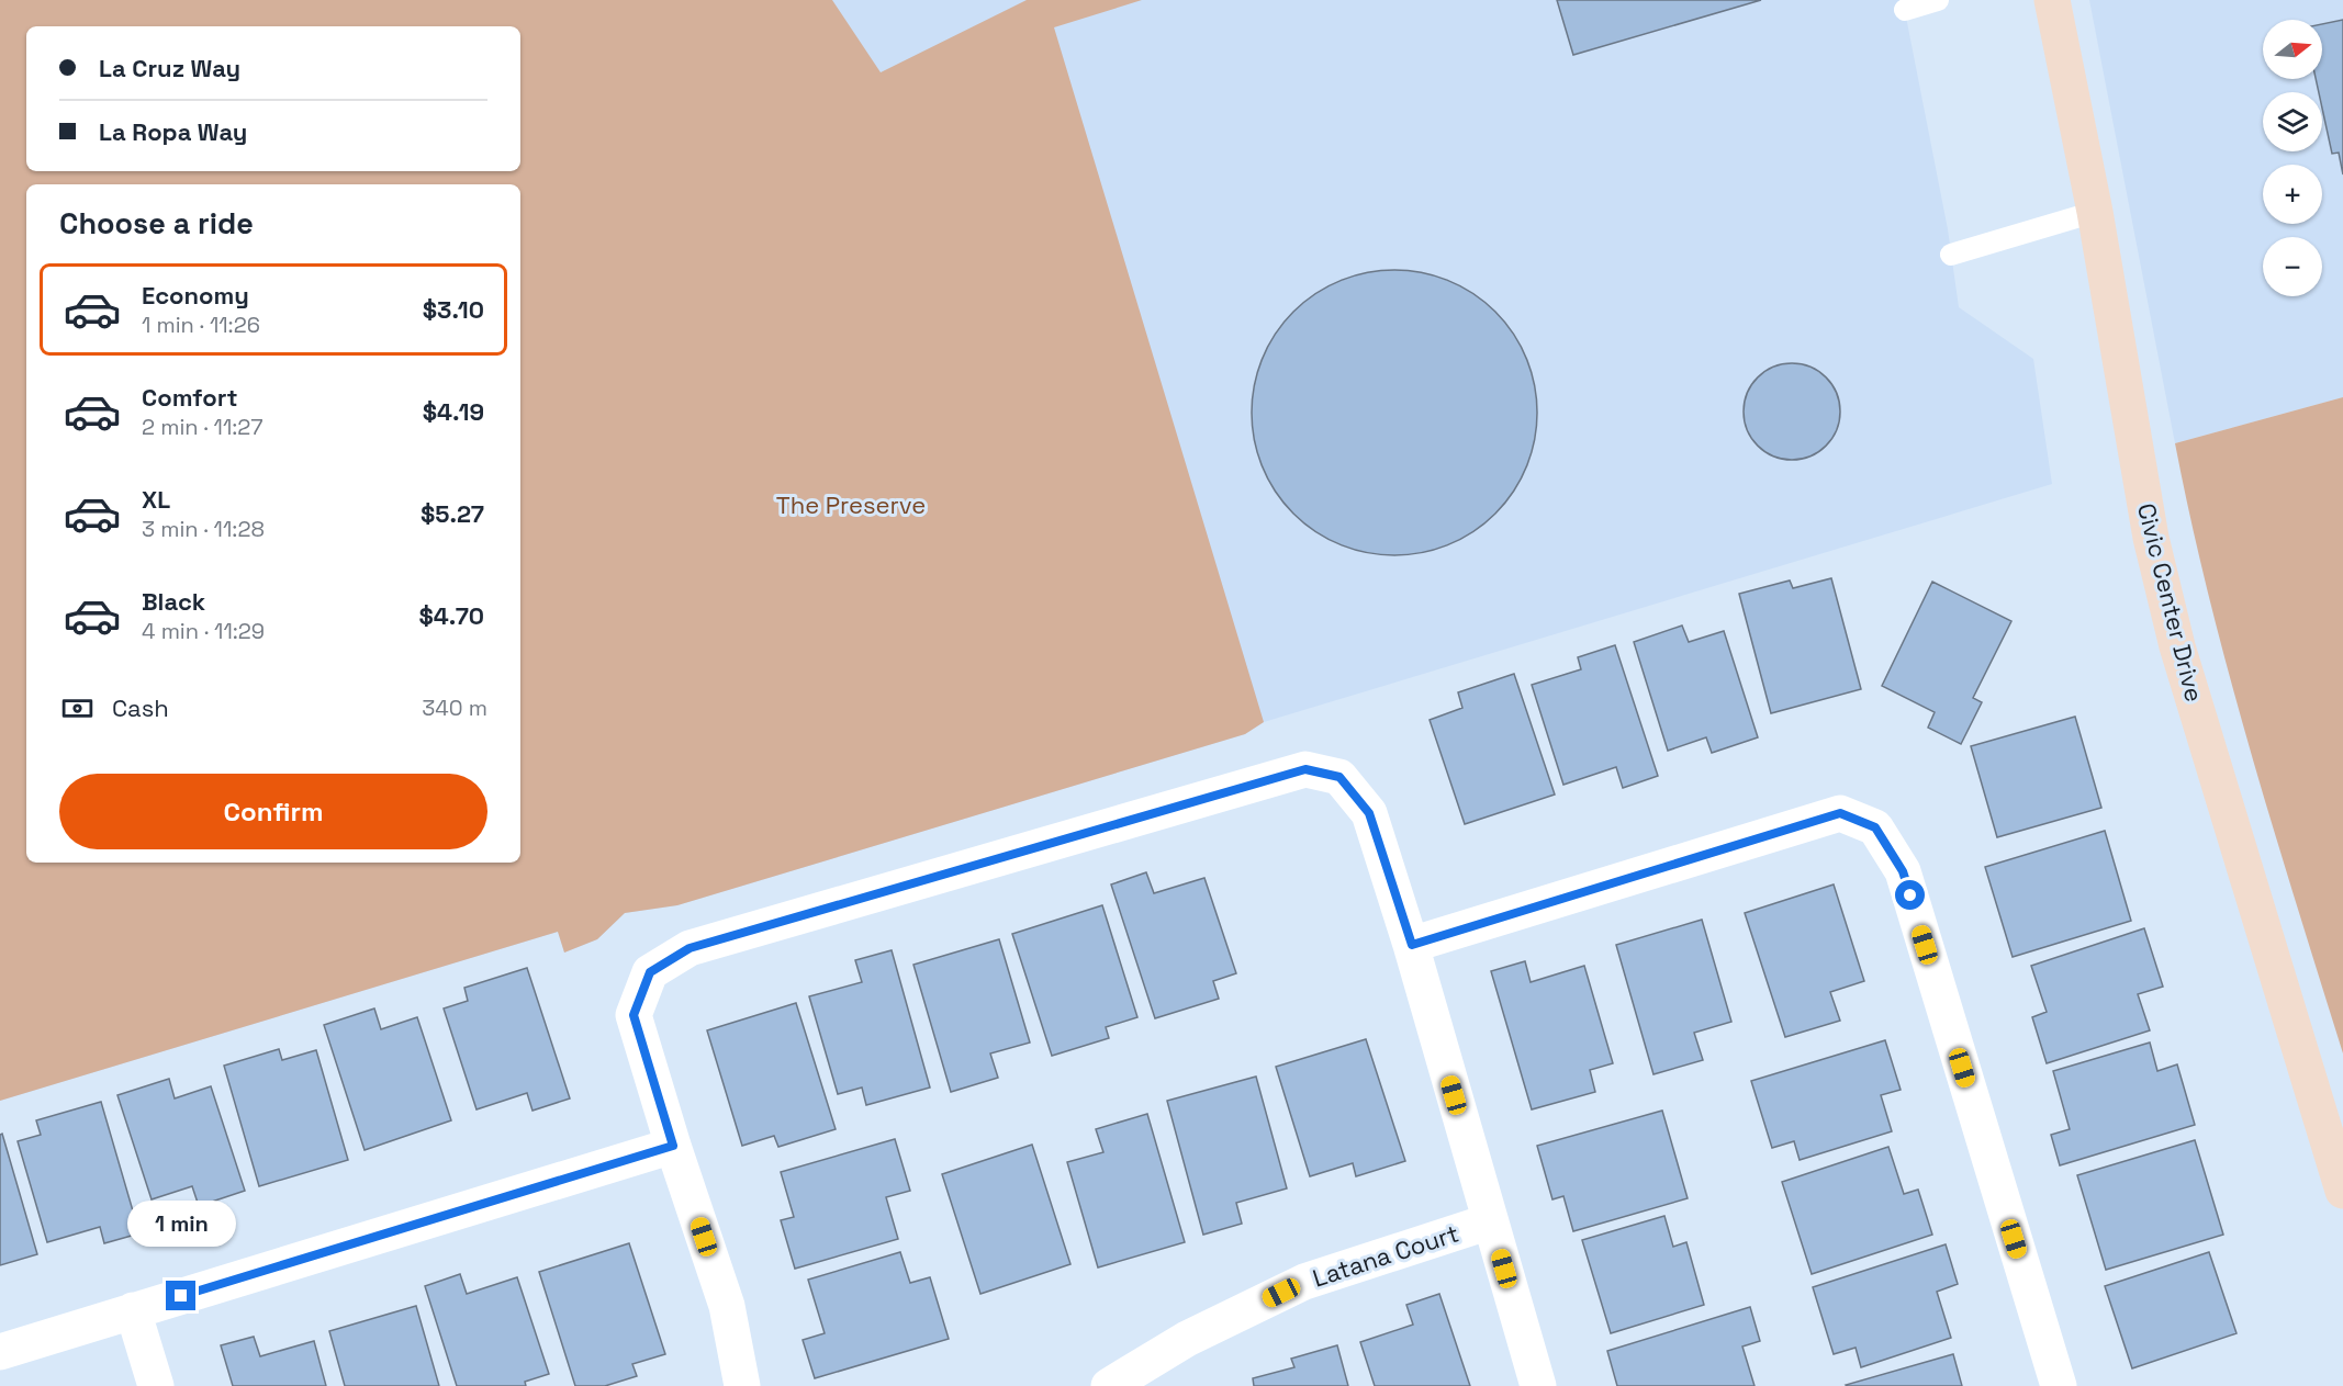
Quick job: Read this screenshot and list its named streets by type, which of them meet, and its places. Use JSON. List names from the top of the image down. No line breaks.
{"streets":{"street":["Civic Center Drive","Latana Court"]},"parks":["The Preserve"],"north":"right","page":{"map_buttons":["+","−"],"banner":["La Cruz Way","La Ropa Way"],"heading":"Choose a ride","list":[{"name":"Economy","note":"1 min · 11:26","value":"$3.10"},{"name":"Comfort","note":"2 min · 11:27","value":"$4.19"},{"name":"XL","note":"3 min · 11:28","value":"$5.27"},{"name":"Black","note":"4 min · 11:29","value":"$4.70"}],"pay":["Cash","340 m"],"buttons":"Confirm","bubble":"1 min"}}
